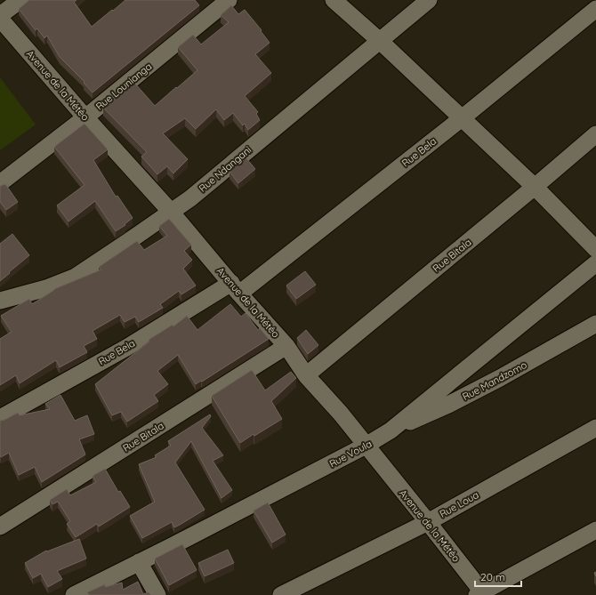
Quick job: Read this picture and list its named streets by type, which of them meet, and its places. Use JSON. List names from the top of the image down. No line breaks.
{"streets":{"street":["Avenue de la Météo","Rue Lounianga","Rue Bela","Rue Ndangani","Rue Bitala","Rue Mandzomo","Rue Voula","Rue Loua"]},"crossings":[["Avenue de la Météo","Rue Lounianga"],["Avenue de la Météo","Rue Bela"],["Avenue de la Météo","Rue Ndangani"],["Avenue de la Météo","Rue Bitala"],["Avenue de la Météo","Rue Voula"],["Avenue de la Météo","Rue Loua"],["Rue Mandzomo","Rue Voula"]],"scale_bar":"20 m"}
